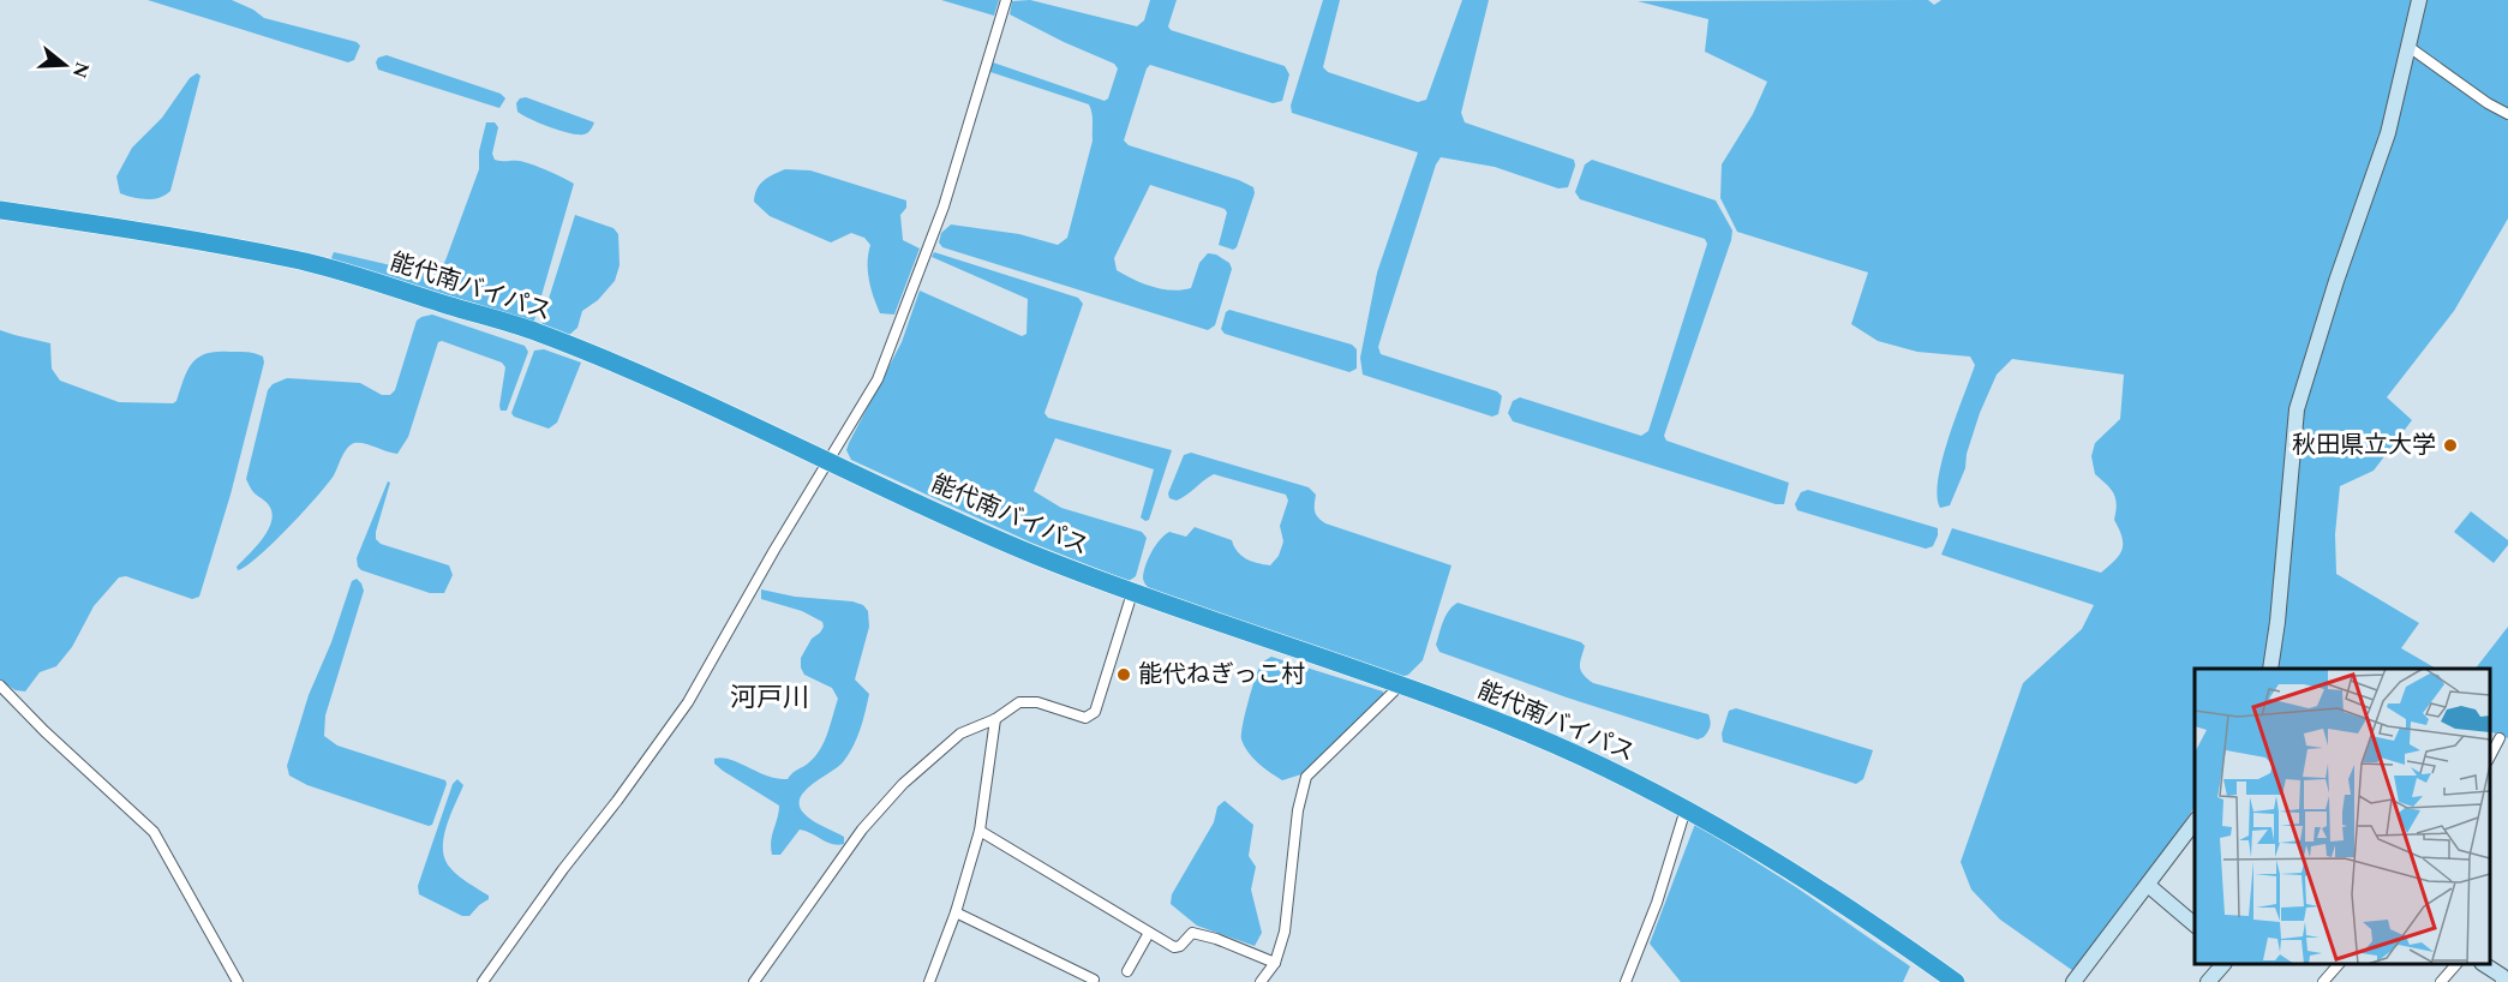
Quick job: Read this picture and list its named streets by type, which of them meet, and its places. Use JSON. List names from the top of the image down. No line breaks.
{"streets":{"highway":["能代南バイパス"]},"districts":["河戸川"],"places":["秋田県立大学","能代ねぎっこ村"],"north":"right"}
